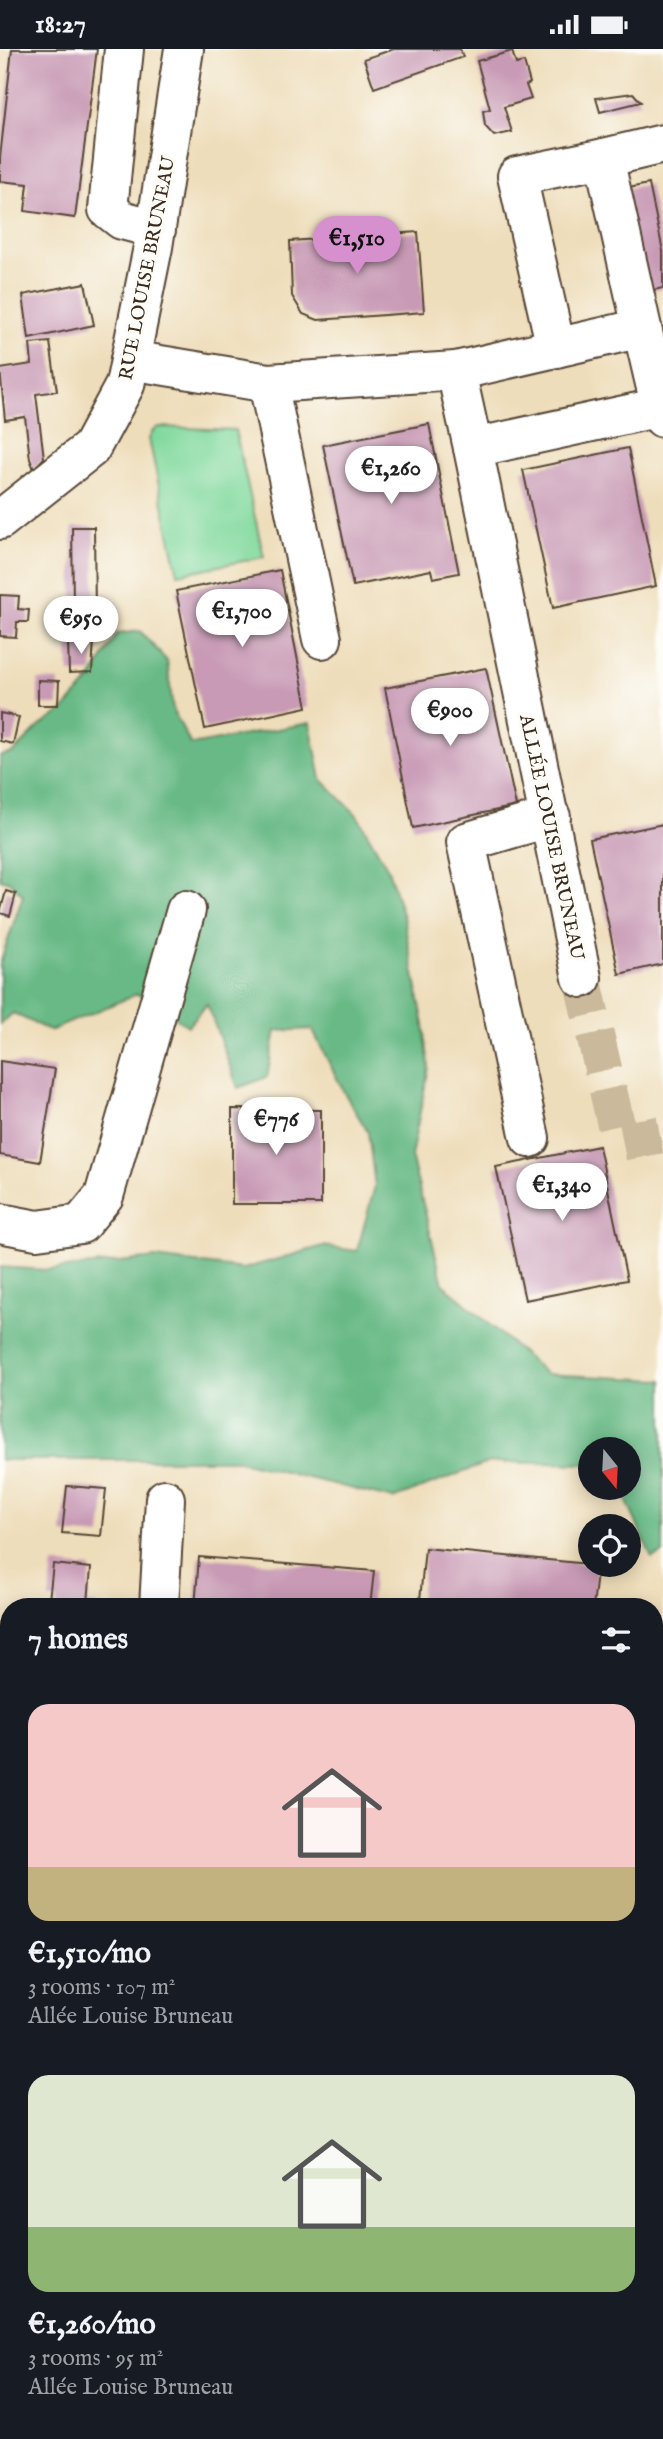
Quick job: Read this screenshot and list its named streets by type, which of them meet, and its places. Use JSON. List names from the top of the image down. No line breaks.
{"streets":{"street":["RUE LOUISE BRUNEAU","ALLÉE LOUISE BRUNEAU"]},"north":"bottom","page":{"status":"18:27","price":["€1,510","€1,260","€1,700","€950","€900","€776","€1,340"],"heading":"7 homes","list":[{"name":"€1,510/mo","note":"3 rooms · 107 m² · Allée Louise Bruneau"},{"name":"€1,260/mo","note":"3 rooms · 95 m² · Allée Louise Bruneau"}]}}
